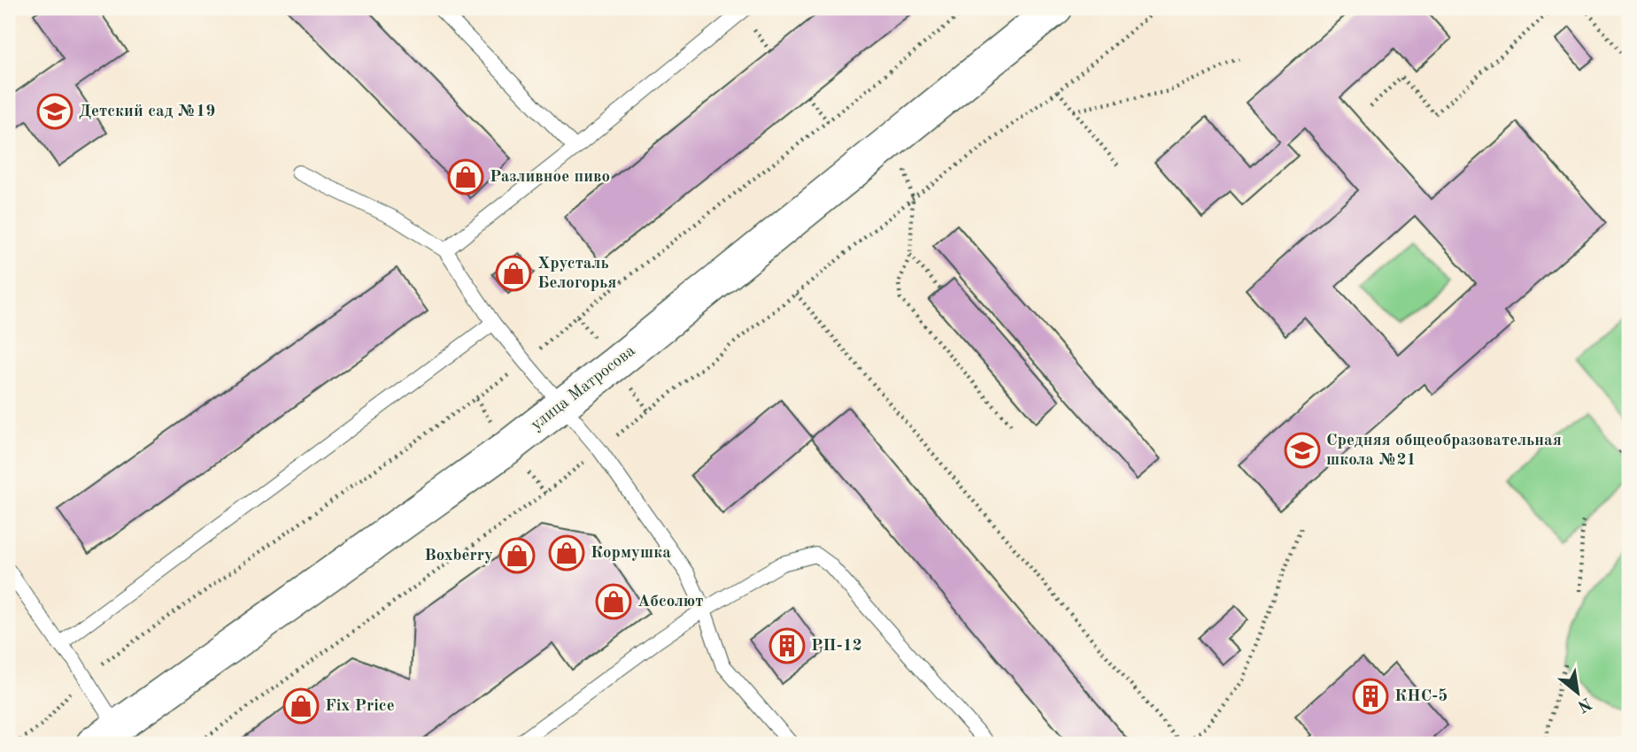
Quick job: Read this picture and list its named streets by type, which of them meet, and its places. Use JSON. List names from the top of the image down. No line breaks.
{"streets":{"main road":["улица Матросова"]},"places":{"school or university":["Детский сад №19","Средняя общеобразовательная школа №21"],"shop":["Разливное пиво","Хрусталь Белогорья","Кормушка","Boxberry","Абсолют","Fix Price"],"building":["РП-12","КНС-5"]},"north":"bottom right"}
